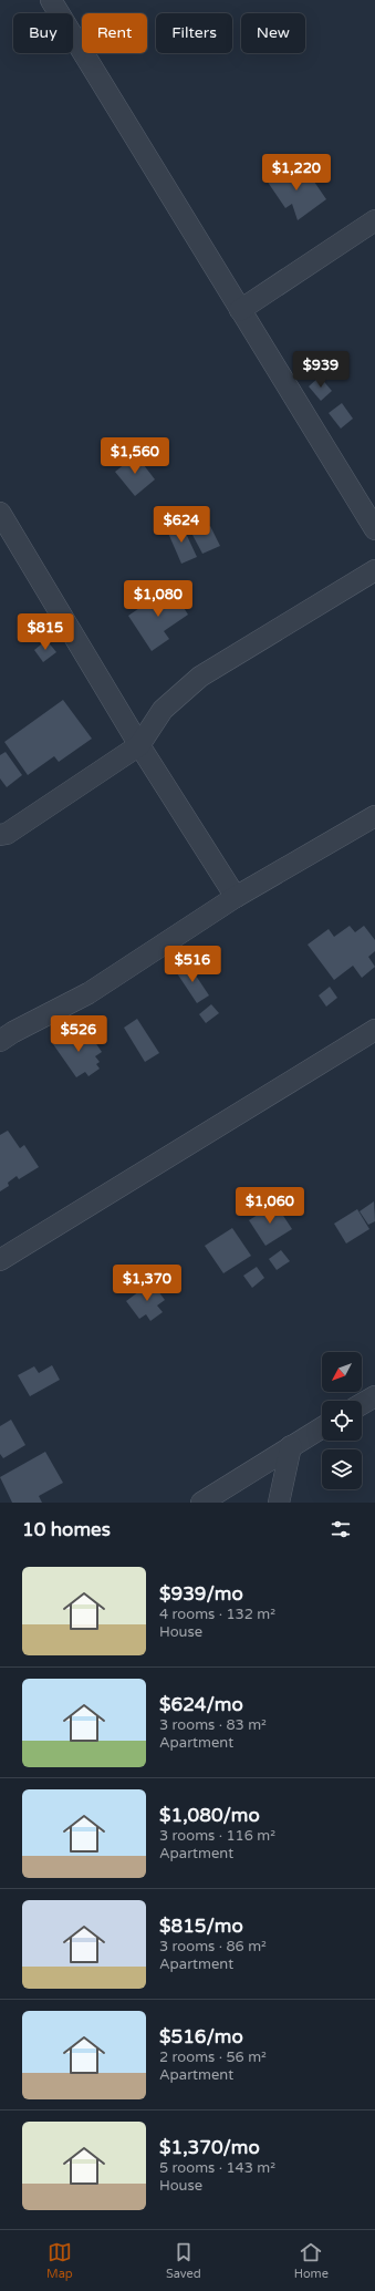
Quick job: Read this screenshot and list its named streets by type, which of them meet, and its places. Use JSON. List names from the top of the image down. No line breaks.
{"north":"bottom left","page":{"chip":["Buy","Rent","Filters","New"],"price":["$1,220","$939","$1,560","$624","$1,080","$815","$516","$526","$1,060","$1,370"],"heading":"10 homes","list":[{"name":"$939/mo","note":"4 rooms · 132 m² · House"},{"name":"$624/mo","note":"3 rooms · 83 m² · Apartment"},{"name":"$1,080/mo","note":"3 rooms · 116 m² · Apartment"},{"name":"$815/mo","note":"3 rooms · 86 m² · Apartment"},{"name":"$516/mo","note":"2 rooms · 56 m² · Apartment"},{"name":"$1,370/mo","note":"5 rooms · 143 m² · House"}],"tabs":["Map","Saved","Home"]}}
